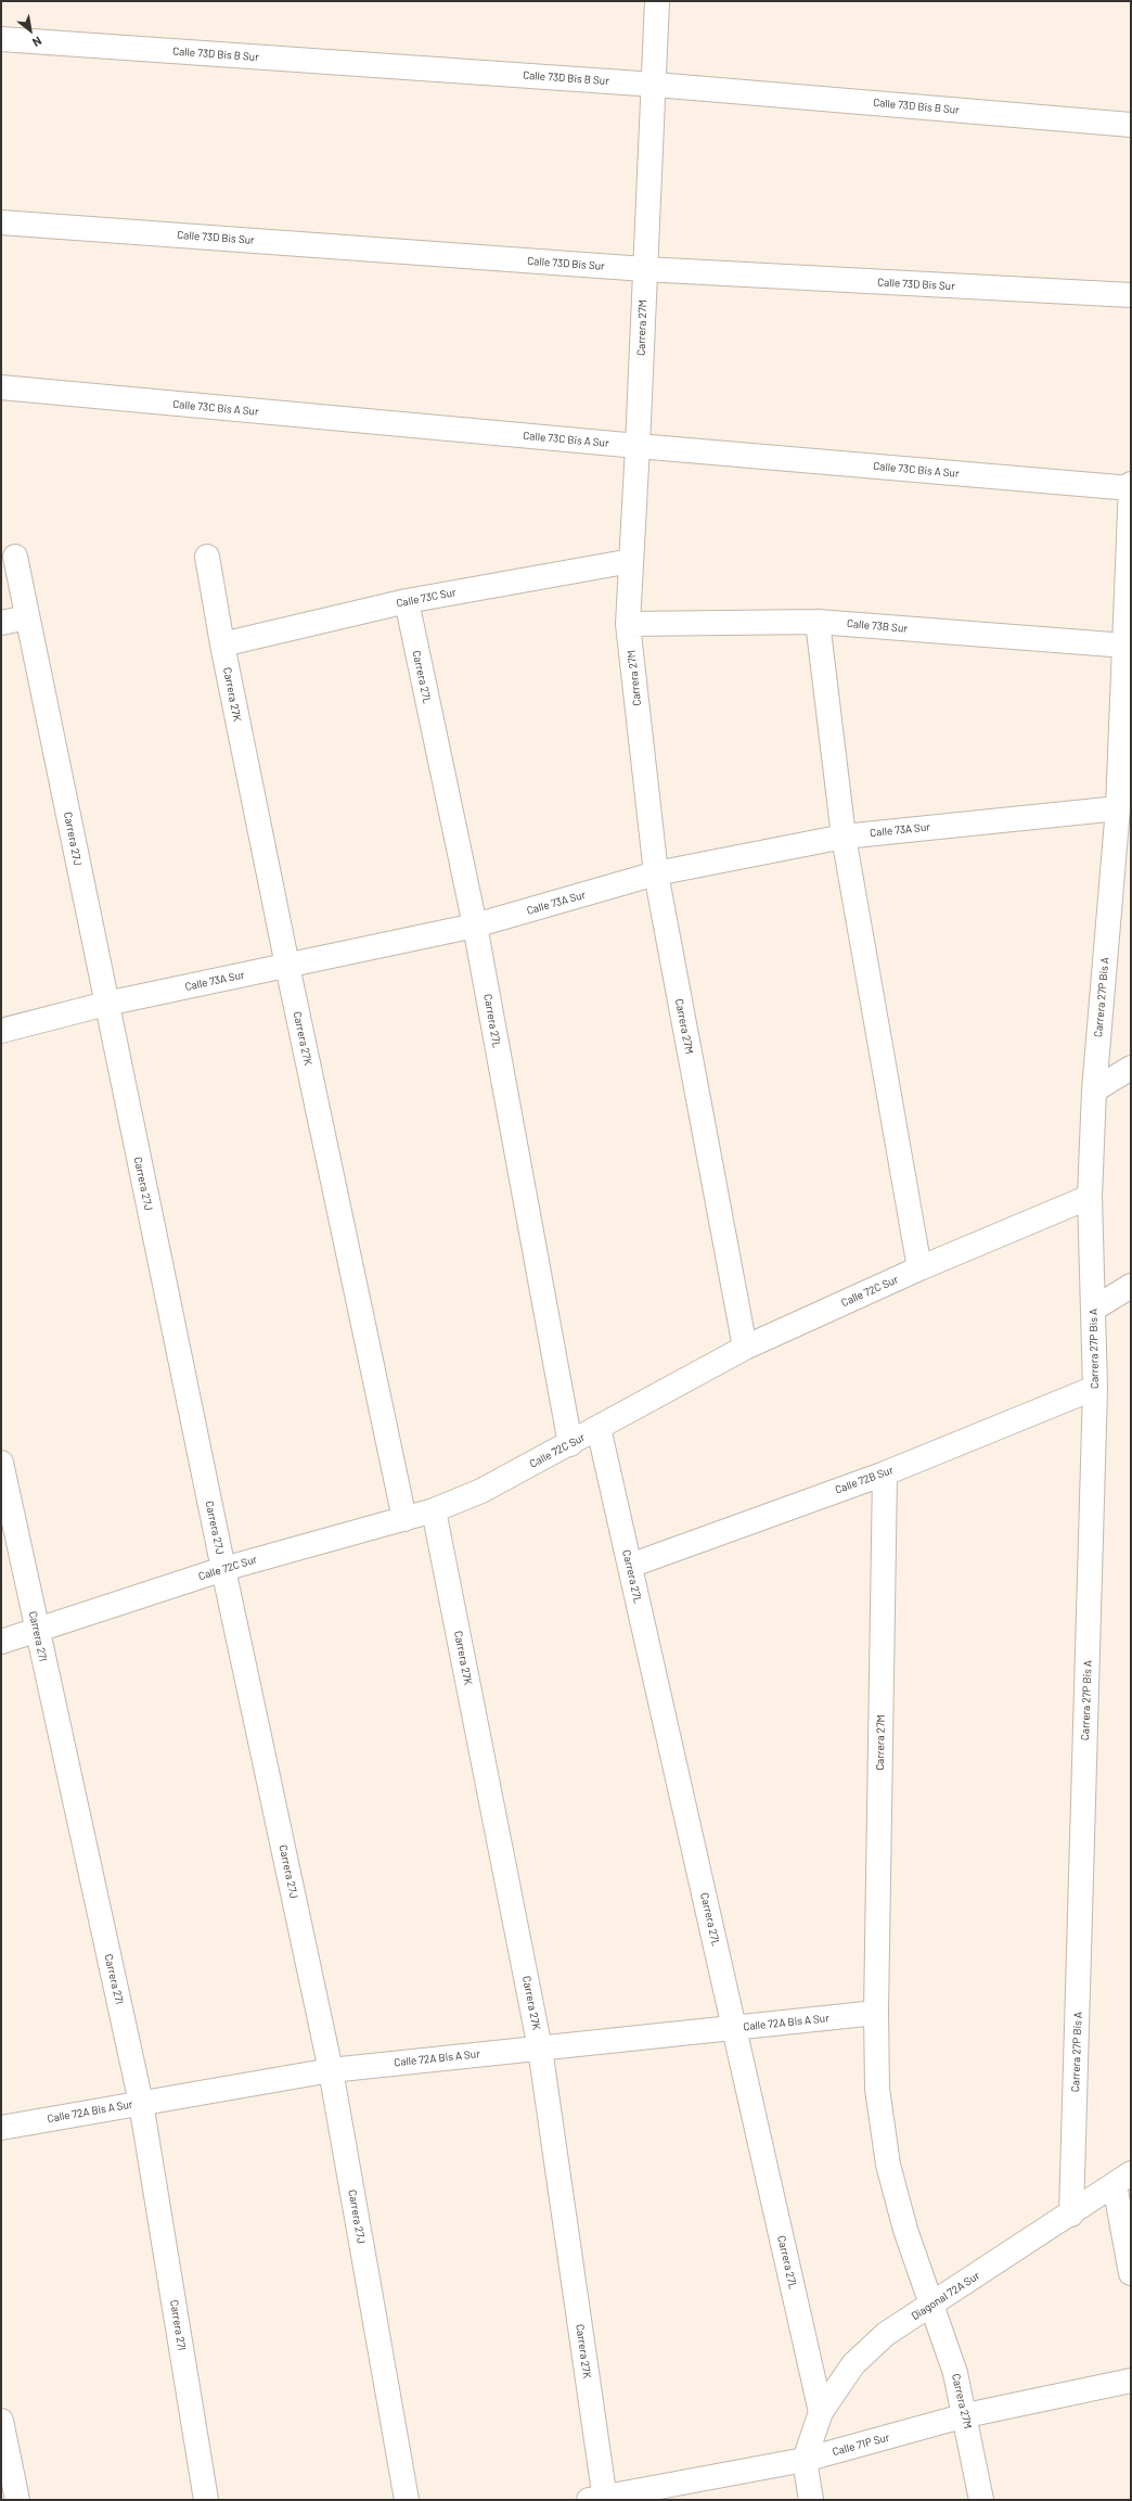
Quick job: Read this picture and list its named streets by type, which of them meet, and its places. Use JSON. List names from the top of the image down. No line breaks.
{"streets":{"street":["Calle 73D Bis B Sur","Calle 73D Bis Sur","Carrera 27M","Calle 73C Bis A Sur","Calle 73C Sur","Calle 73B Sur","Carrera 27L","Carrera 27K","Calle 73A Sur","Carrera 27J","Carrera 27P Bis A","Calle 72C Sur","Calle 72B Sur","Carrera 27I","Calle 72A Bis A Sur","Diagonal 72A Sur","Calle 71P Sur"]},"crossings":[["Calle 73D Bis B Sur","Carrera 27M"],["Calle 73D Bis Sur","Carrera 27M"],["Carrera 27M","Calle 73C Bis A Sur"],["Carrera 27M","Calle 73C Sur"],["Carrera 27M","Calle 73B Sur"],["Carrera 27M","Calle 73A Sur"],["Carrera 27M","Calle 72C Sur"],["Carrera 27M","Calle 72B Sur"],["Carrera 27M","Calle 72A Bis A Sur"],["Carrera 27M","Diagonal 72A Sur"],["Carrera 27M","Calle 71P Sur"],["Calle 73C Bis A Sur","Carrera 27P Bis A"],["Calle 73C Sur","Carrera 27L"],["Calle 73C Sur","Carrera 27K"],["Calle 73B Sur","Carrera 27P Bis A"],["Carrera 27L","Calle 73A Sur"],["Carrera 27L","Calle 72C Sur"],["Carrera 27L","Calle 72B Sur"],["Carrera 27L","Calle 72A Bis A Sur"],["Carrera 27L","Diagonal 72A Sur"],["Carrera 27K","Calle 73A Sur"],["Carrera 27K","Calle 72C Sur"],["Carrera 27K","Calle 72A Bis A Sur"],["Carrera 27K","Calle 71P Sur"],["Calle 73A Sur","Carrera 27J"],["Calle 73A Sur","Carrera 27P Bis A"],["Carrera 27J","Calle 72C Sur"],["Carrera 27J","Calle 72A Bis A Sur"],["Carrera 27P Bis A","Calle 72C Sur"],["Carrera 27P Bis A","Calle 72B Sur"],["Carrera 27P Bis A","Diagonal 72A Sur"],["Calle 72C Sur","Carrera 27I"],["Carrera 27I","Calle 72A Bis A Sur"],["Diagonal 72A Sur","Calle 71P Sur"]],"north":"bottom right"}
